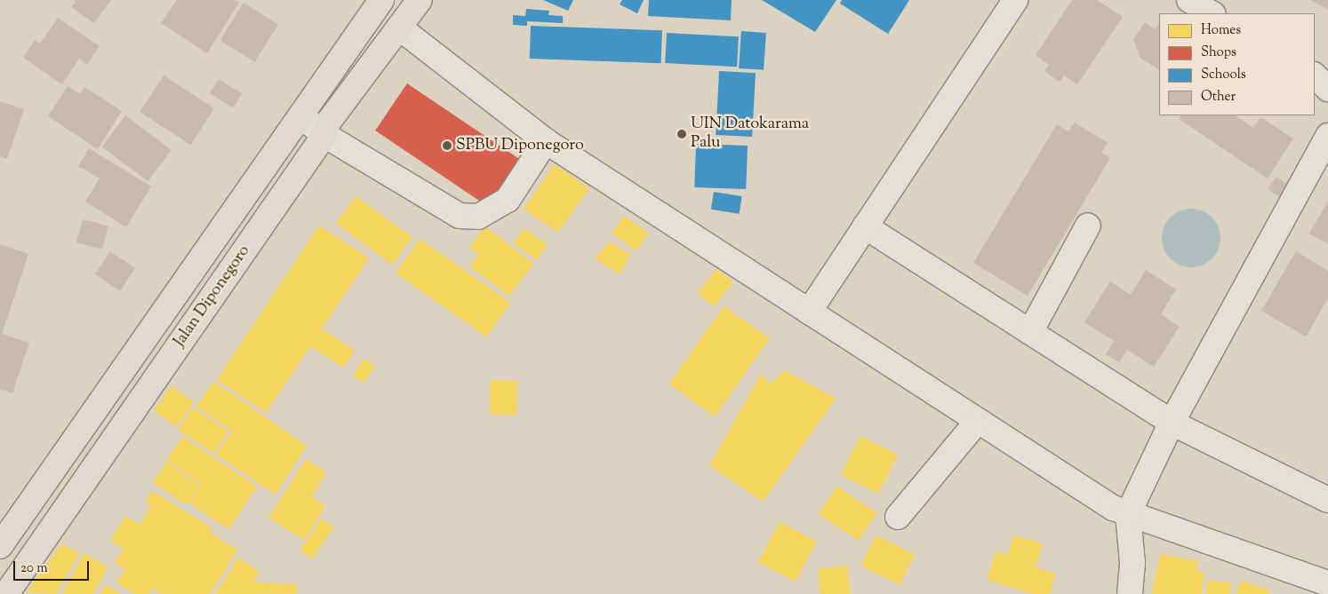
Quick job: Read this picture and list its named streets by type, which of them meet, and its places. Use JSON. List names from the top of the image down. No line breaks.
{"streets":{"highway":["Jalan Diponegoro"]},"places":["UIN Datokarama Palu","SPBU Diponegoro"],"legend":["Homes","Shops","Schools","Other"],"scale_bar":"20 m"}
